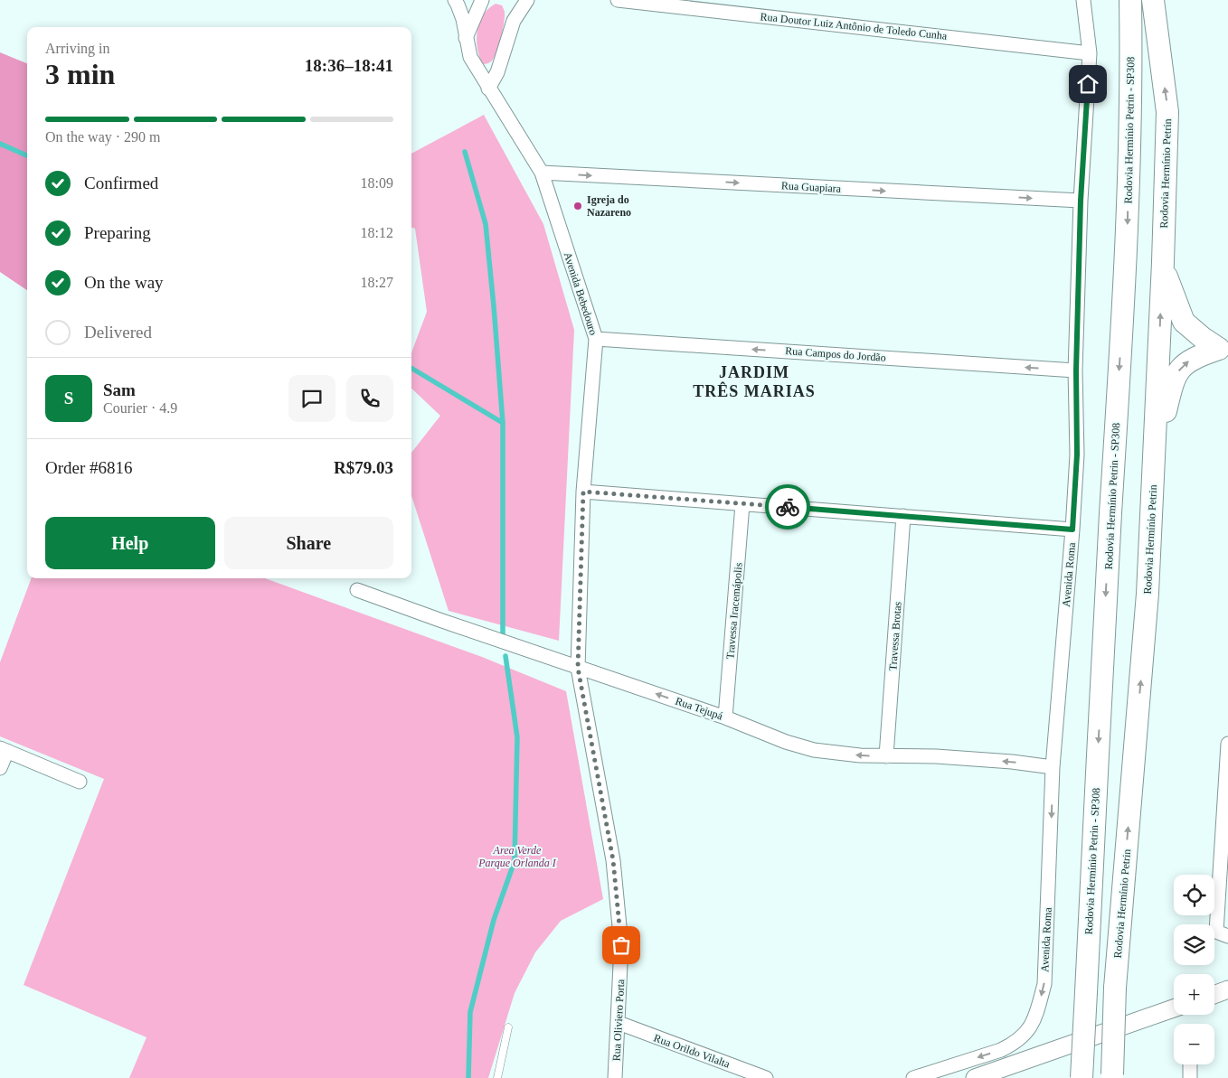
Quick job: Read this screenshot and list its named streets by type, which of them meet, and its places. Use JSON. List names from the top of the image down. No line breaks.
{"streets":{"main road":["Rodovia Hermínio Petrin - SP308","Rodovia Hermínio Petrin"],"street":["Rua Doutor Luiz Antônio de Toledo Cunha","Rua Guapiara","Avenida Bebedouro","Rua Campos do Jordão","Avenida Roma","Travessa Iracemápolis","Travessa Brotas","Rua Tejupá","Rua Oliviero Porta","Rua Orildo Vilalta"]},"crossings":[["Rua Doutor Luiz Antônio de Toledo Cunha","Avenida Roma"],["Rua Guapiara","Avenida Bebedouro"],["Rua Guapiara","Avenida Roma"],["Avenida Bebedouro","Rua Campos do Jordão"],["Avenida Bebedouro","Rua Tejupá"],["Avenida Bebedouro","Rua Oliviero Porta"],["Rua Campos do Jordão","Avenida Roma"],["Avenida Roma","Rua Tejupá"],["Travessa Iracemápolis","Rua Tejupá"],["Travessa Brotas","Rua Tejupá"],["Rua Tejupá","Rua Oliviero Porta"],["Rua Oliviero Porta","Rua Orildo Vilalta"]],"one_way":["Rodovia Hermínio Petrin - SP308","Rodovia Hermínio Petrin","Rua Guapiara","Rua Campos do Jordão","Rua Tejupá"],"districts":["JARDIM TRÊS MARIAS"],"parks":["Area Verde Parque Orlanda I"],"places":["Igreja do Nazareno"],"page":{"heading":["3 min","Arriving in","18:36–18:41"],"panel":["Sam","Courier · 4.9","Order #6816","R$79.03"],"bar":"On the way · 290 m","list":[["Confirmed","18:09"],["Preparing","18:12"],["On the way","18:27"],"Delivered"],"round":"S","buttons":["Help","Share"],"map_buttons":["+","−"]}}
